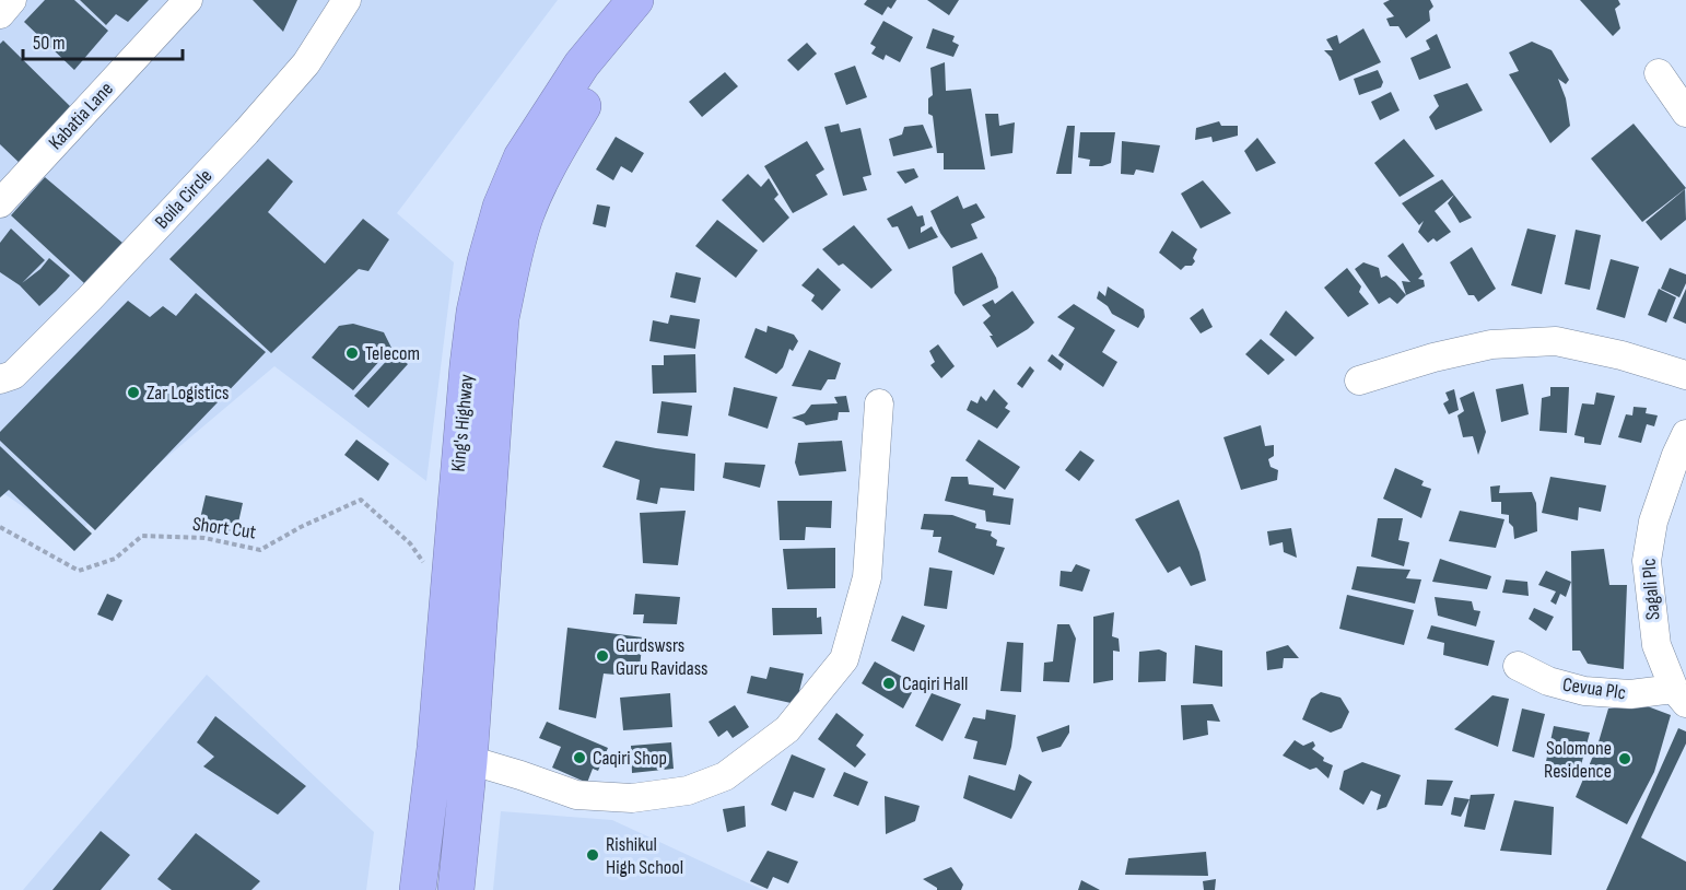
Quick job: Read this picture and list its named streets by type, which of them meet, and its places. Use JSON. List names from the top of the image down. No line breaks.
{"streets":{"highway":["King's Highway"],"street":["Kabatia Lane","Boila Circle","Sagali Plc","Cevua Plc"],"path":["Short Cut"]},"crossings":[["King's Highway","Short Cut"],["Sagali Plc","Cevua Plc"]],"places":["Telecom","Zar Logistics","Gurdswsrs Guru Ravidass","Caqiri Hall","Caqiri Shop","Solomone Residence","Rishikul High School"],"scale_bar":"50 m"}
